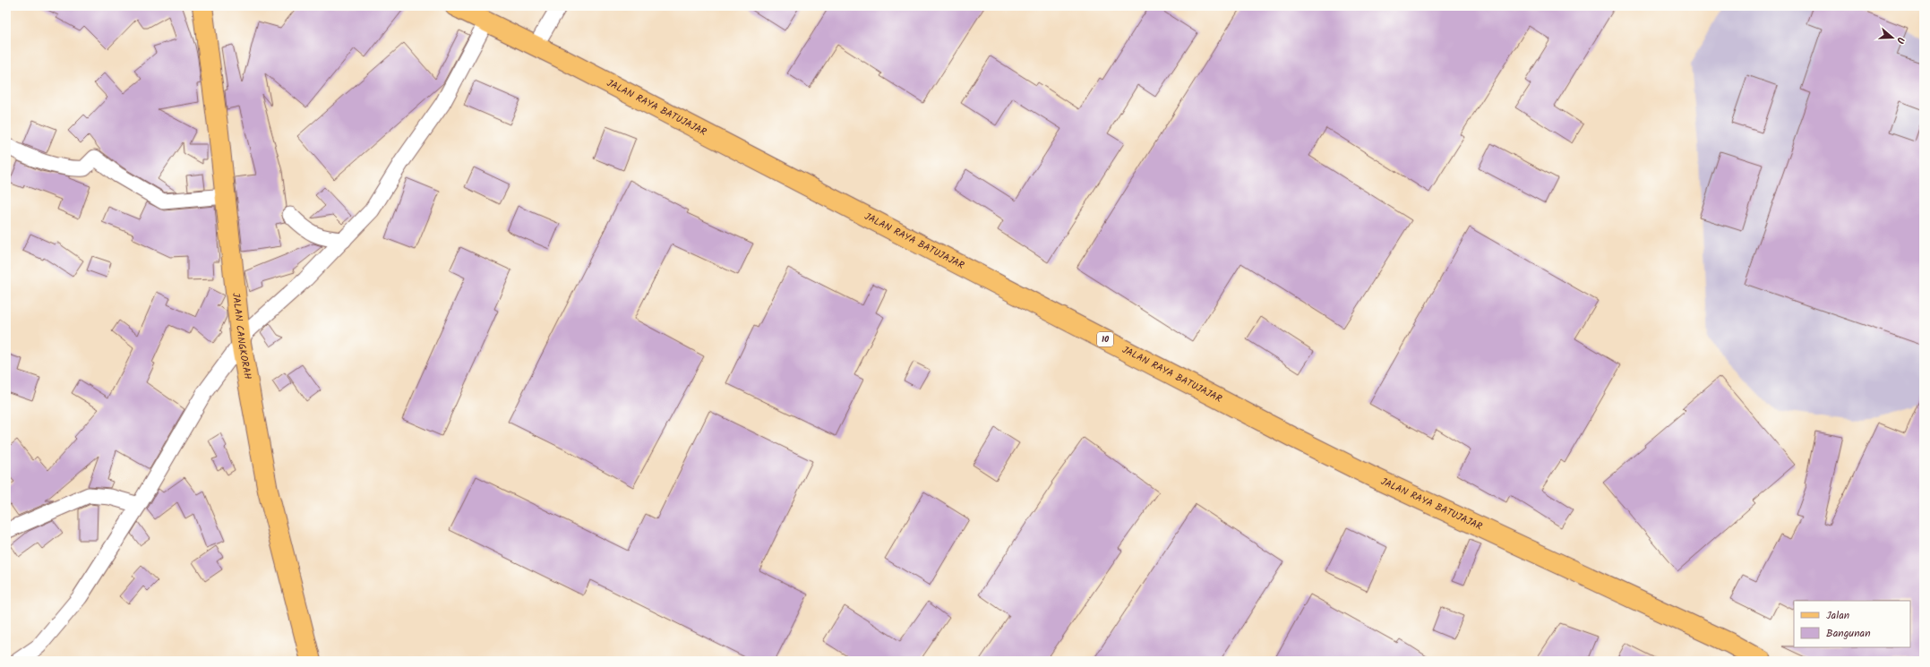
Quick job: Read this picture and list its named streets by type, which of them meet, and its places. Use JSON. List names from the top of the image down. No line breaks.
{"streets":{"main road":["JALAN RAYA BATUJAJAR","JALAN CANGKORAH","10"]},"legend":["Jalan","Bangunan"],"north":"right"}
